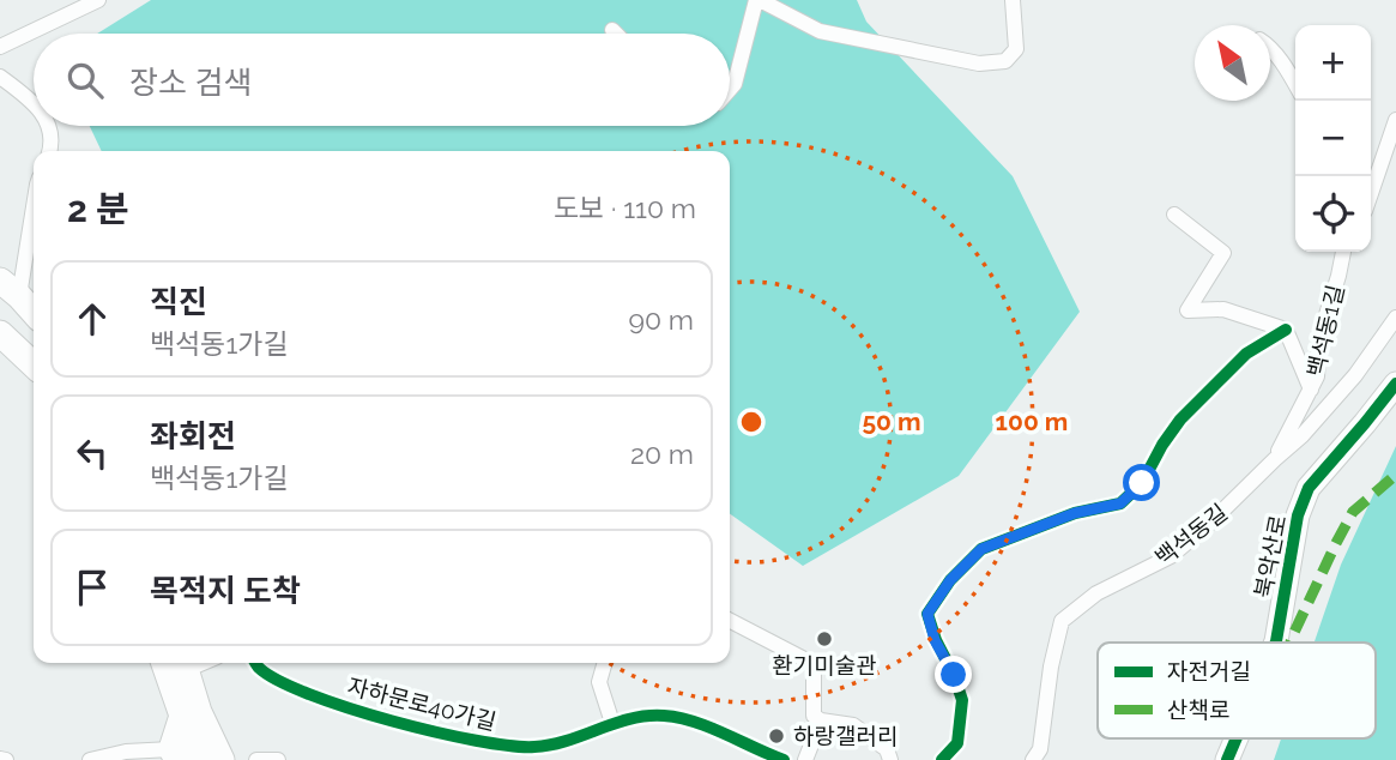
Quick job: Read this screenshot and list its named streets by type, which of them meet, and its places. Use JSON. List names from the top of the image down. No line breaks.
{"streets":{"street":["백석동1길","백석동길","북악산로","자하문로40가길"]},"crossings":[["백석동1길","백석동길"]],"places":["환기미술관","하랑갤러리"],"legend":["자전거길","산책로"],"north":"top left","page":{"map_buttons":["+","−"],"search":"장소 검색","heading":["2 분","도보 · 110 m"],"list":[["직진","백석동1가길","90 m"],["좌회전","백석동1가길","20 m"],"목적지 도착"]},"rings":["50 m","100 m"]}
